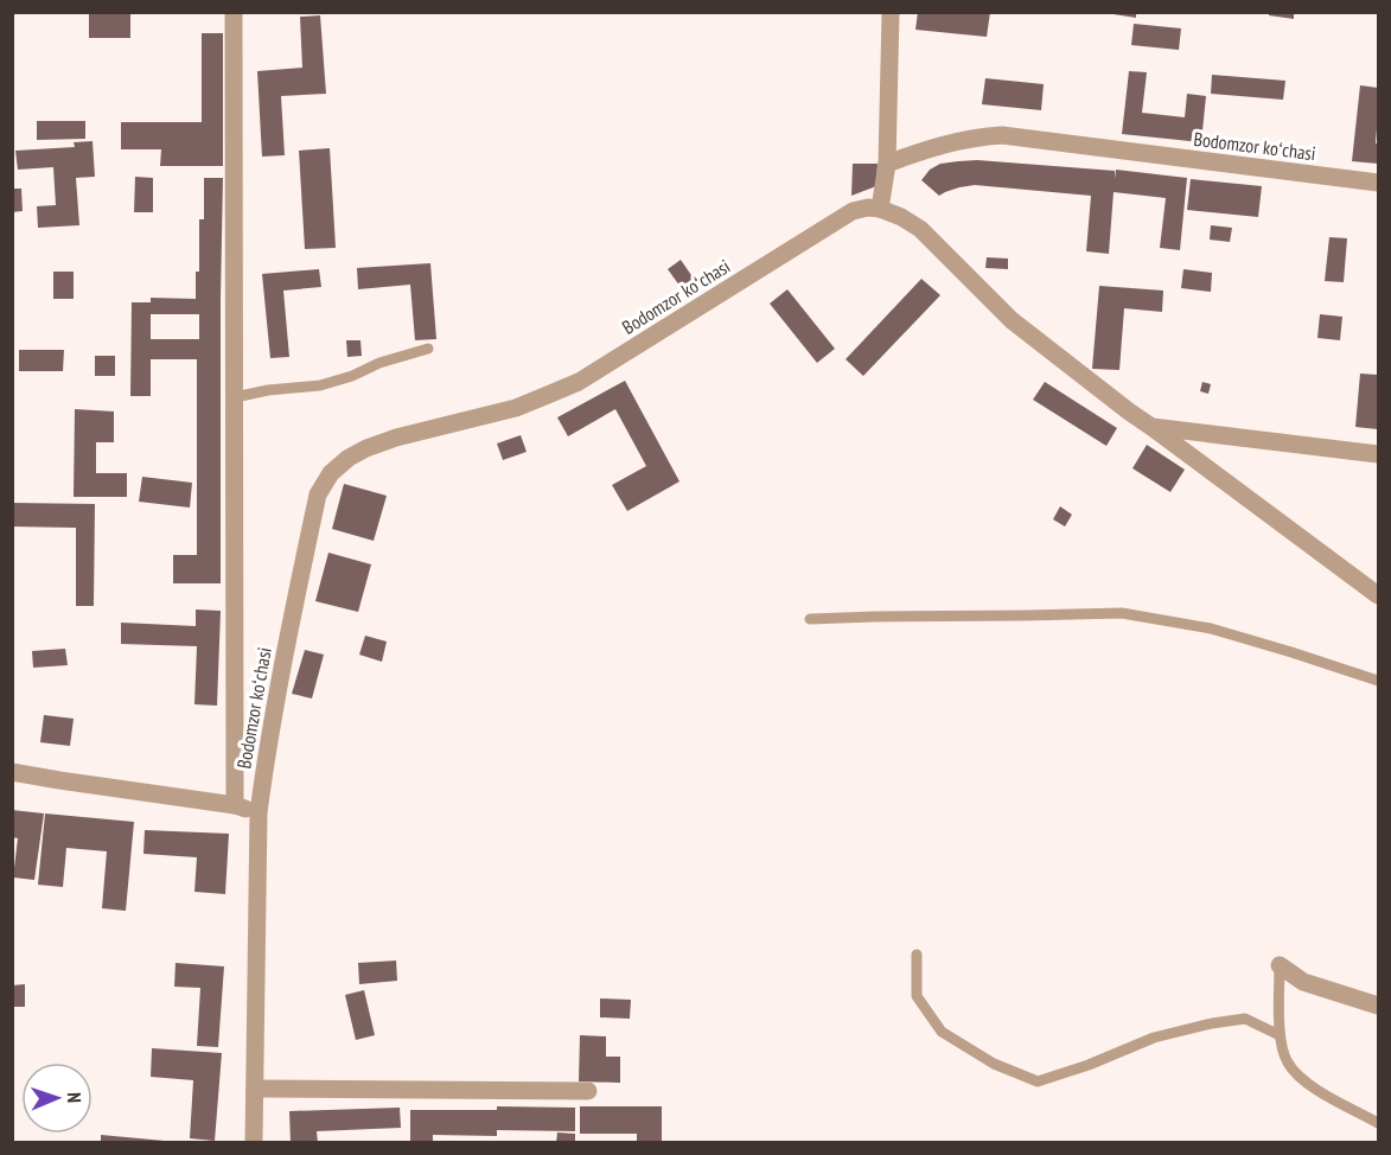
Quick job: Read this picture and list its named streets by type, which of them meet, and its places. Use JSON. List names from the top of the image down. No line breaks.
{"streets":{"street":["Bodomzor koʻchasi"]},"north":"right"}
